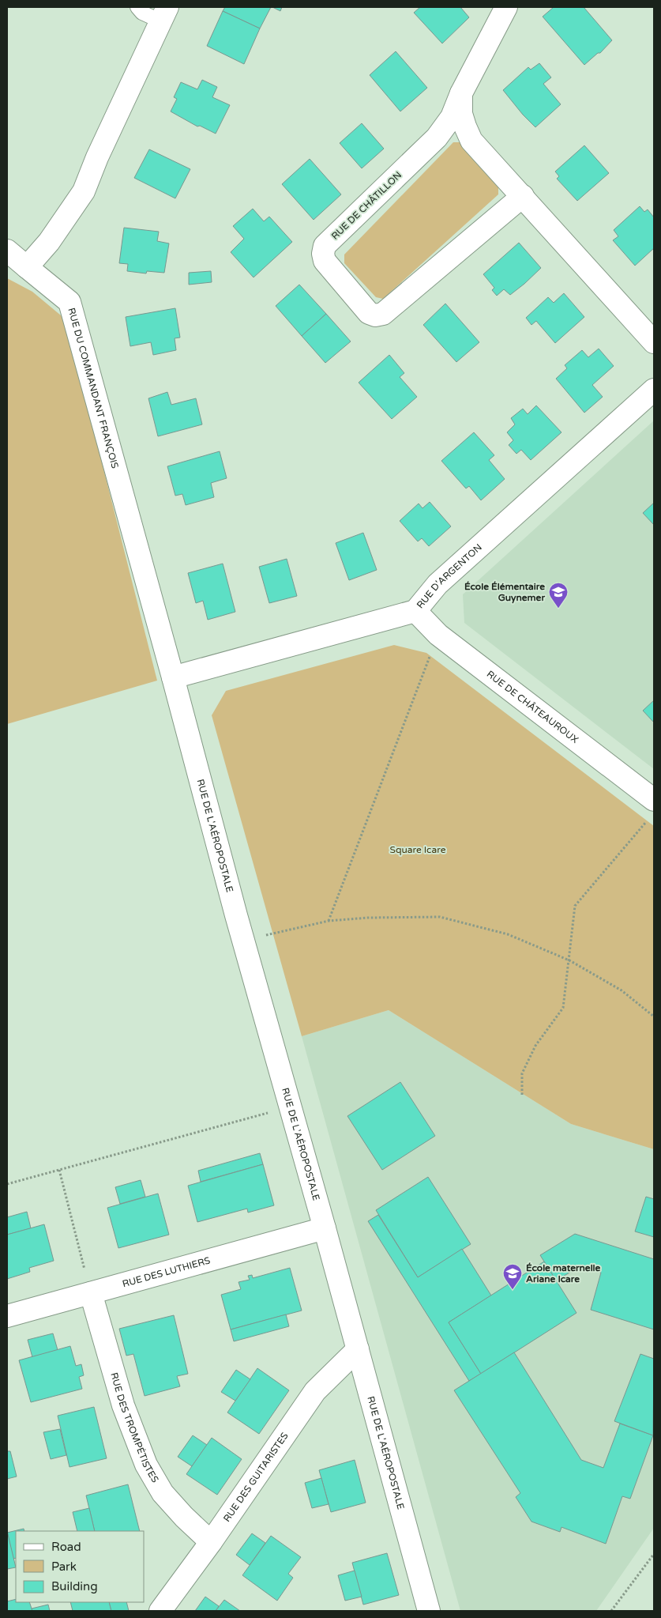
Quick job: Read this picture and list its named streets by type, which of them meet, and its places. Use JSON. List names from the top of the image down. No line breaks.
{"streets":{"street":["RUE DE CHÂTILLON","RUE DU COMMANDANT FRANÇOIS","RUE D'ARGENTON","RUE DE CHÂTEAUROUX","RUE DE L'AÉROPOSTALE","RUE DES LUTHIERS","RUE DES TROMPÉTISTES","RUE DES GUITARISTES"]},"crossings":[["RUE DU COMMANDANT FRANÇOIS","RUE D'ARGENTON"],["RUE DU COMMANDANT FRANÇOIS","RUE DE L'AÉROPOSTALE"],["RUE D'ARGENTON","RUE DE CHÂTEAUROUX"],["RUE D'ARGENTON","RUE DE L'AÉROPOSTALE"],["RUE DE L'AÉROPOSTALE","RUE DES LUTHIERS"],["RUE DE L'AÉROPOSTALE","RUE DES GUITARISTES"],["RUE DES LUTHIERS","RUE DES TROMPÉTISTES"],["RUE DES TROMPÉTISTES","RUE DES GUITARISTES"]],"parks":["Square Icare"],"places":{"school or university":["École Élémentaire Guynemer","École maternelle Ariane Icare"]},"legend":["Road","Park","Building"]}
